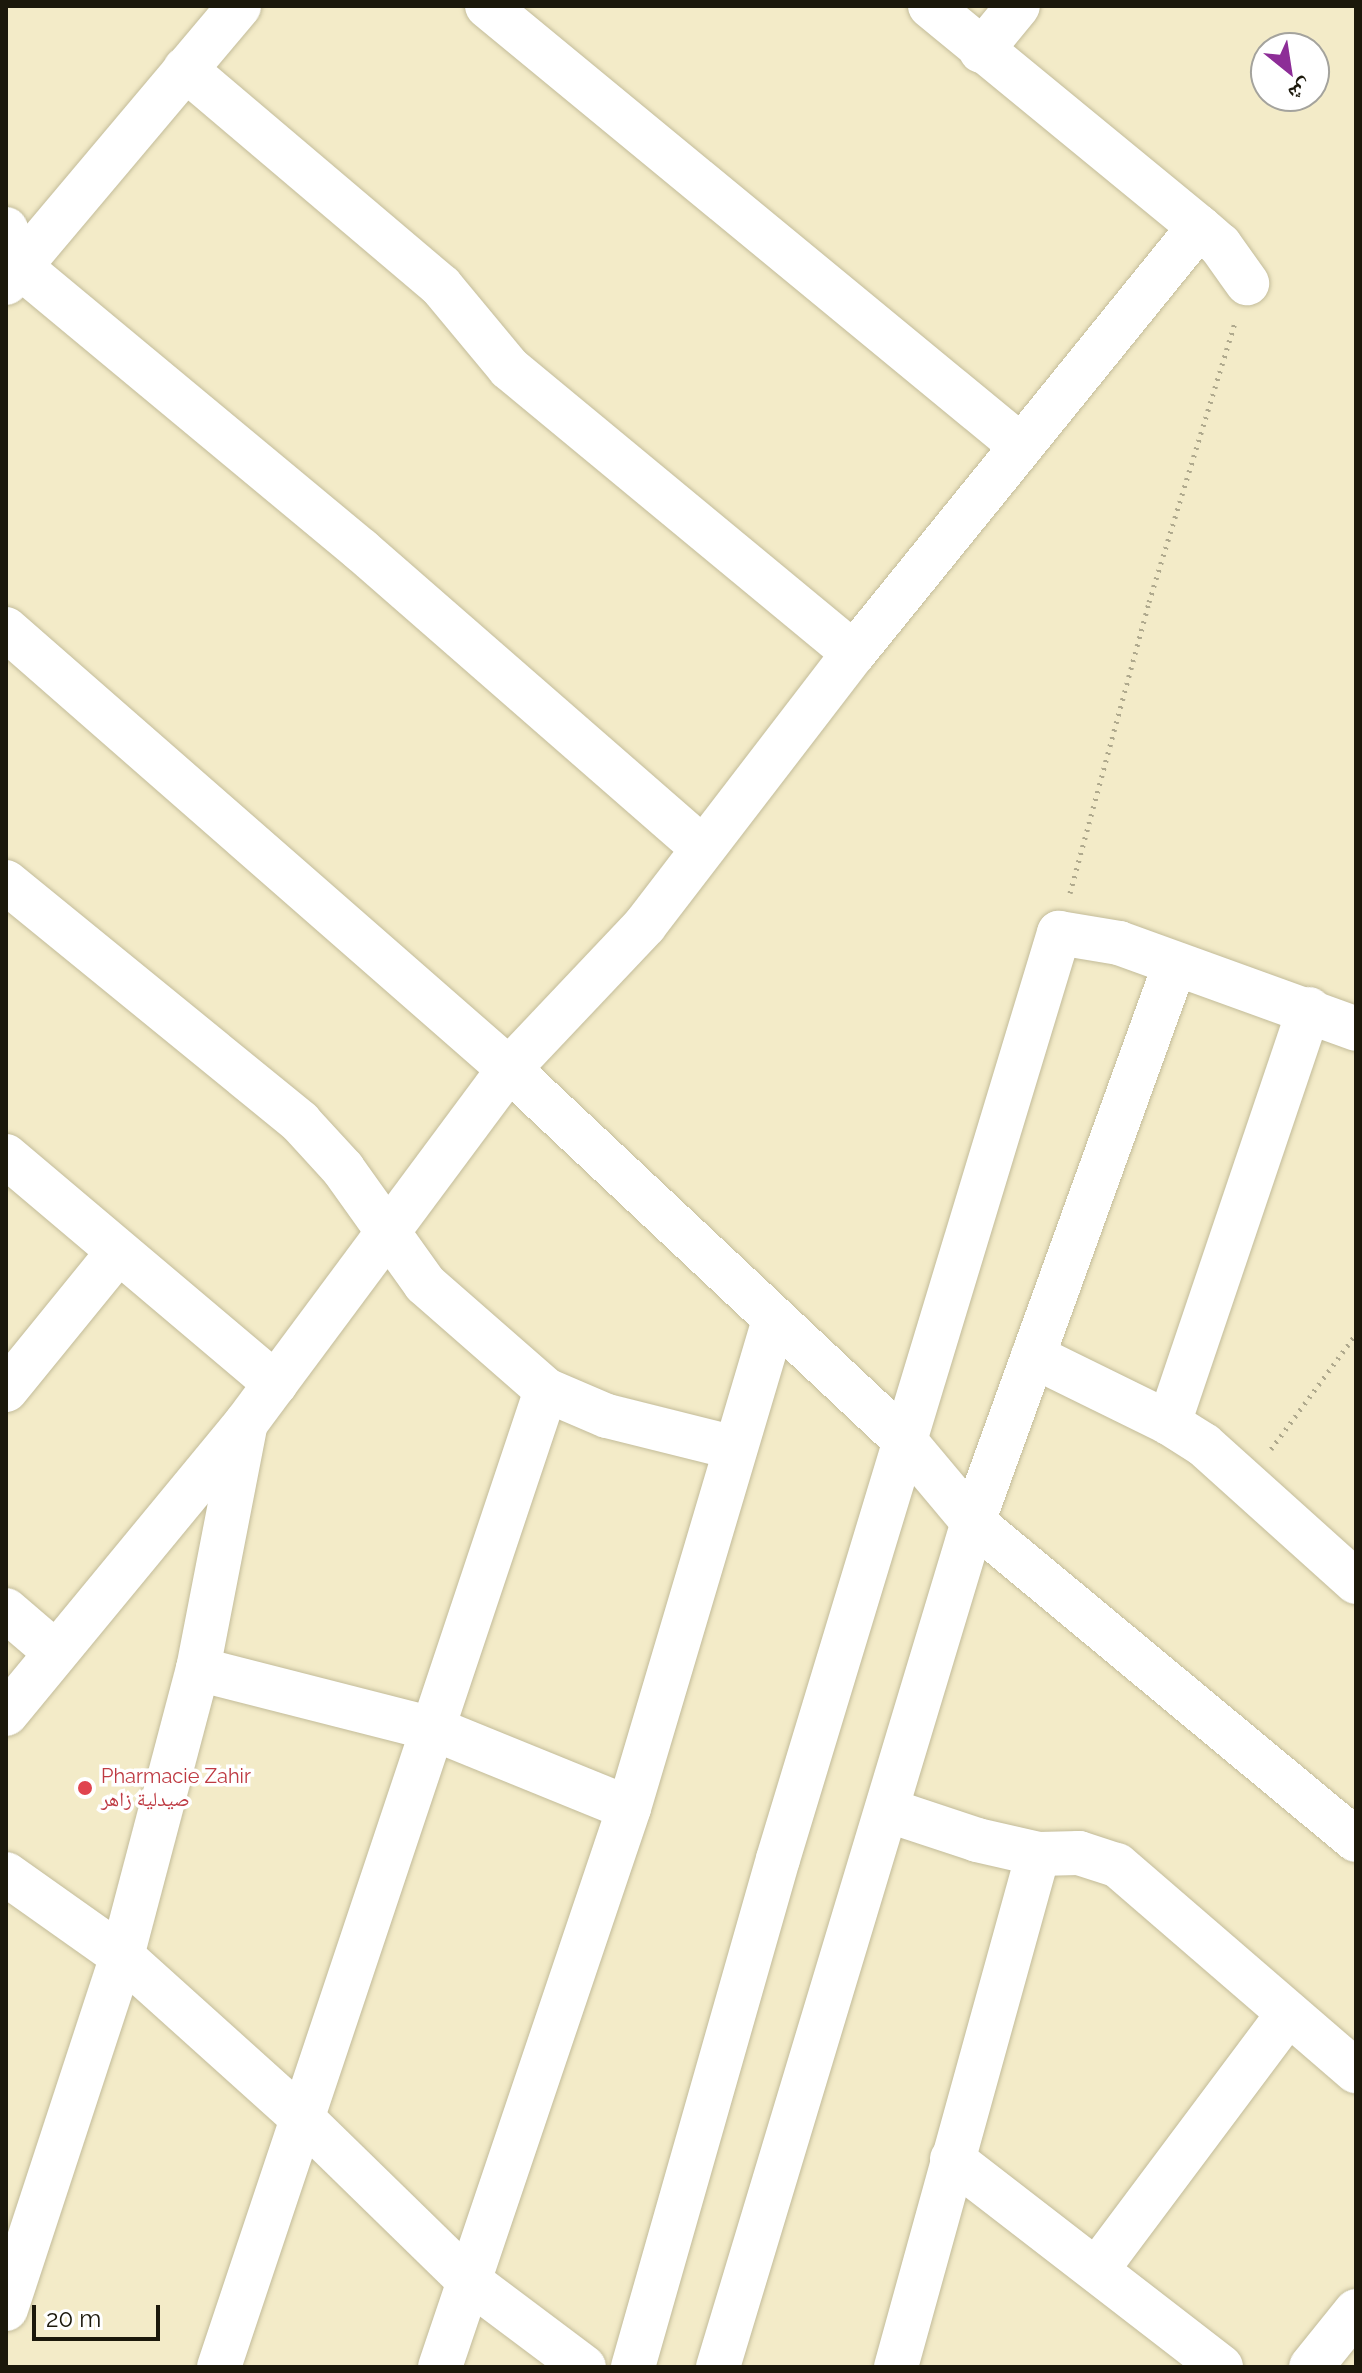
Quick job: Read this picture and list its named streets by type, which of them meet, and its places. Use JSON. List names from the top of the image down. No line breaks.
{"places":["Pharmacie Zahir صيدلية زاهر"],"scale_bar":"20 m","north":"bottom right"}
